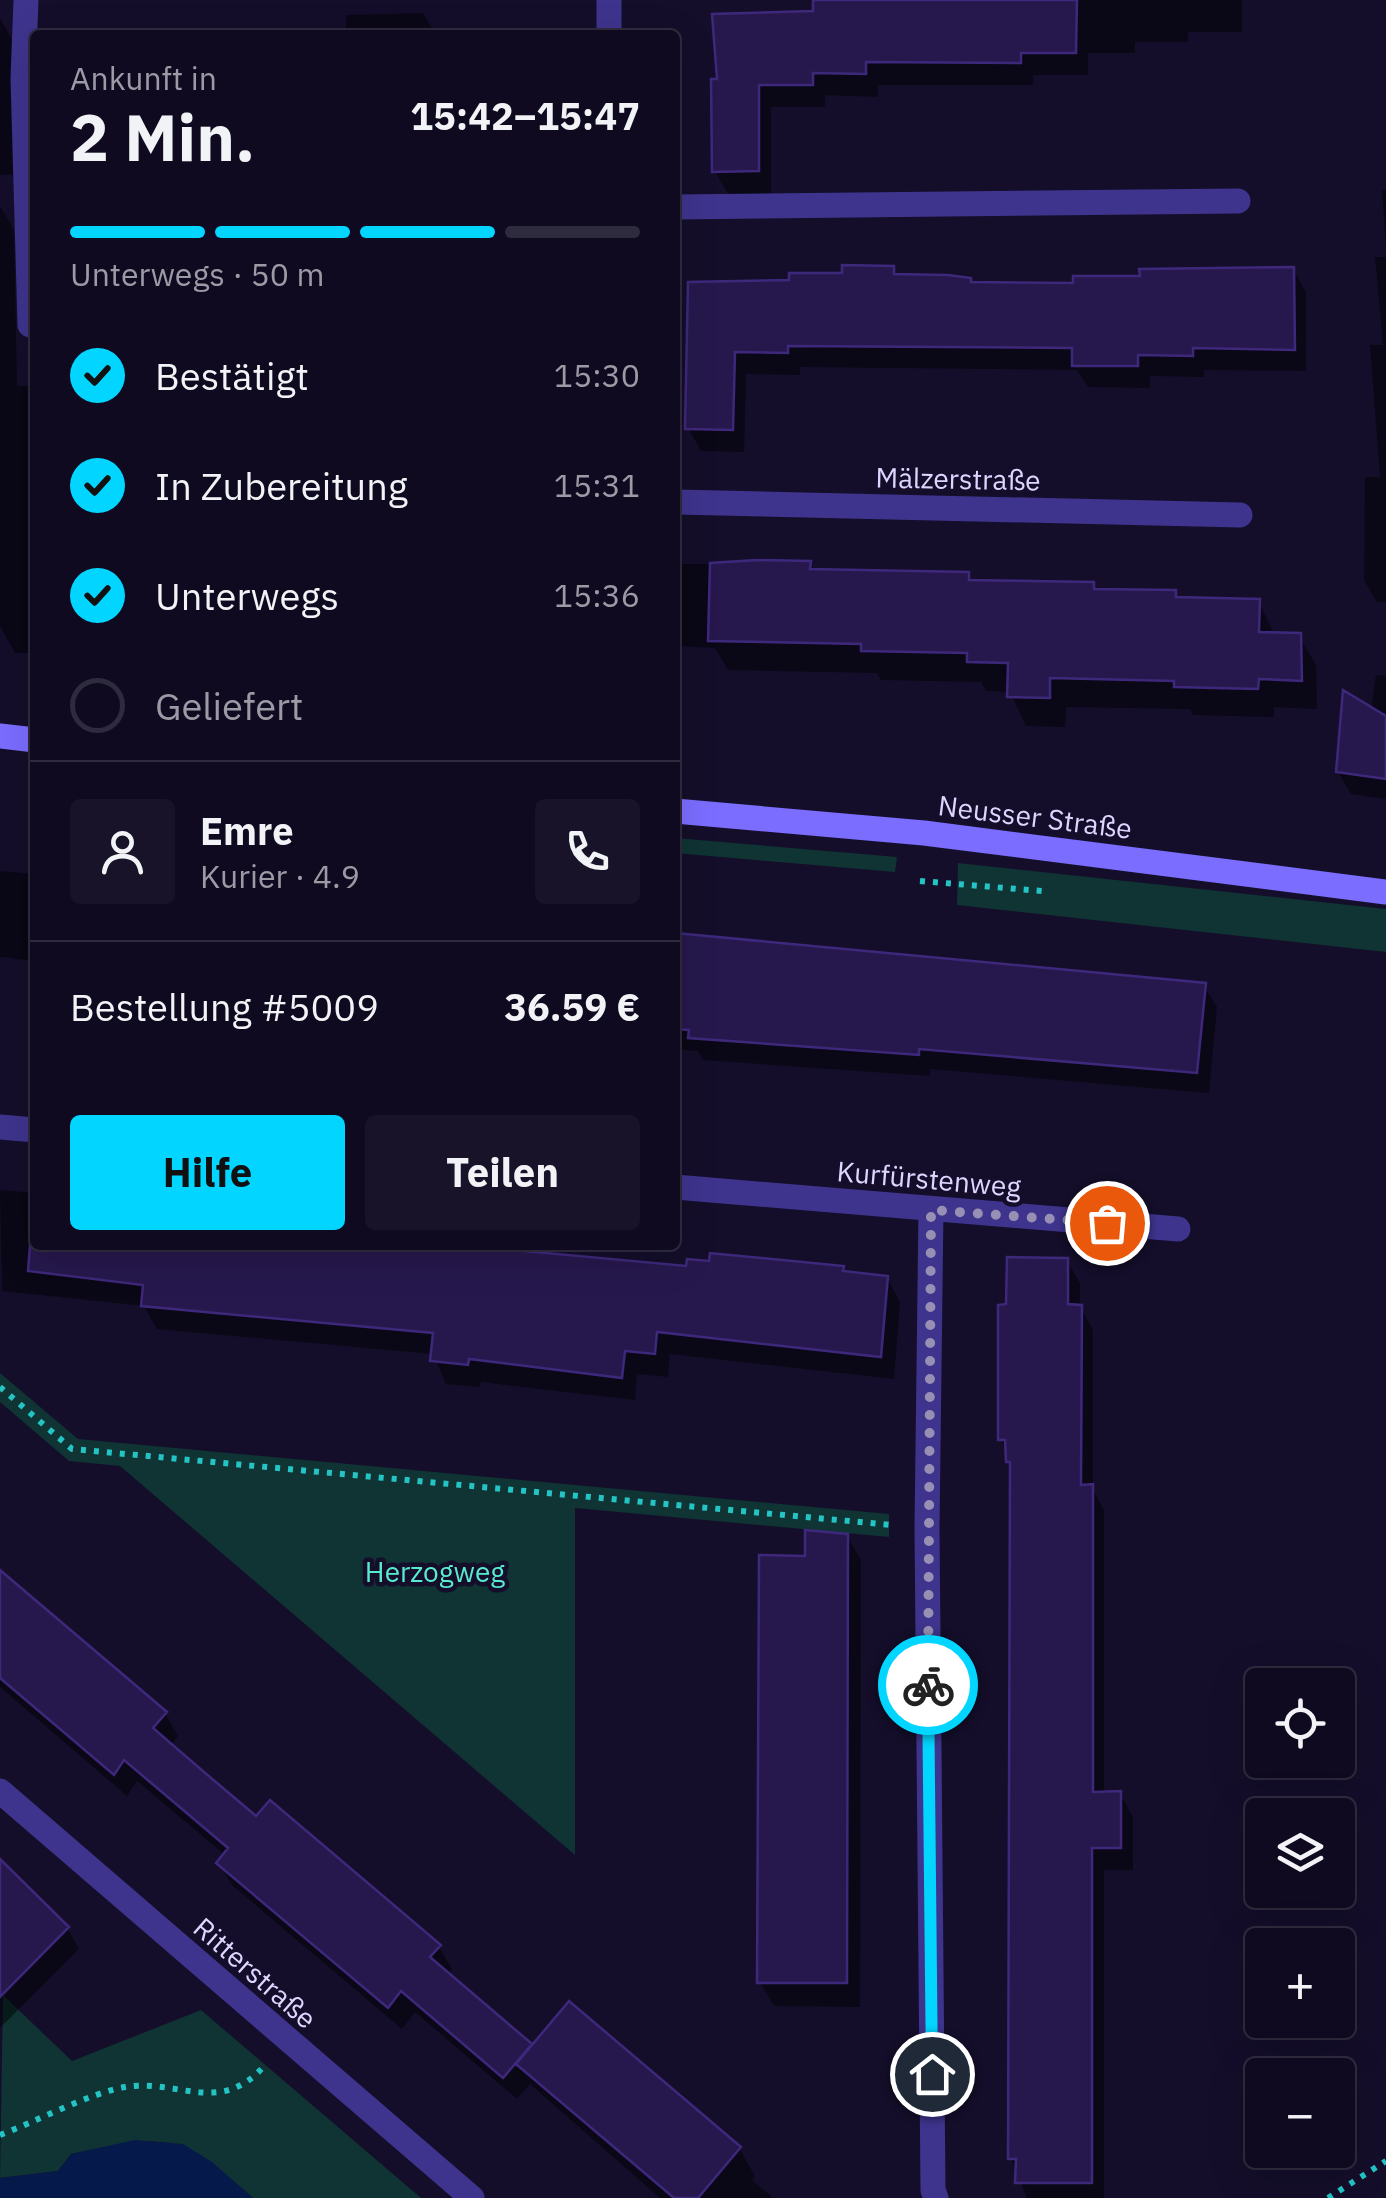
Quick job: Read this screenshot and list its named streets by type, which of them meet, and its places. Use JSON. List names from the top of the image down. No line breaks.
{"streets":{"street":["Mälzerstraße","Neusser Straße","Kurfürstenweg","Ritterstraße"]},"parks":["Herzogweg"],"page":{"heading":["2 Min.","Ankunft in","15:42–15:47"],"panel":["Emre","Kurier · 4.9","Bestellung #5009","36.59 €"],"bar":"Unterwegs · 50 m","list":[["Bestätigt","15:30"],["In Zubereitung","15:31"],["Unterwegs","15:36"],"Geliefert"],"buttons":["Hilfe","Teilen"],"map_buttons":["+","−"]}}
